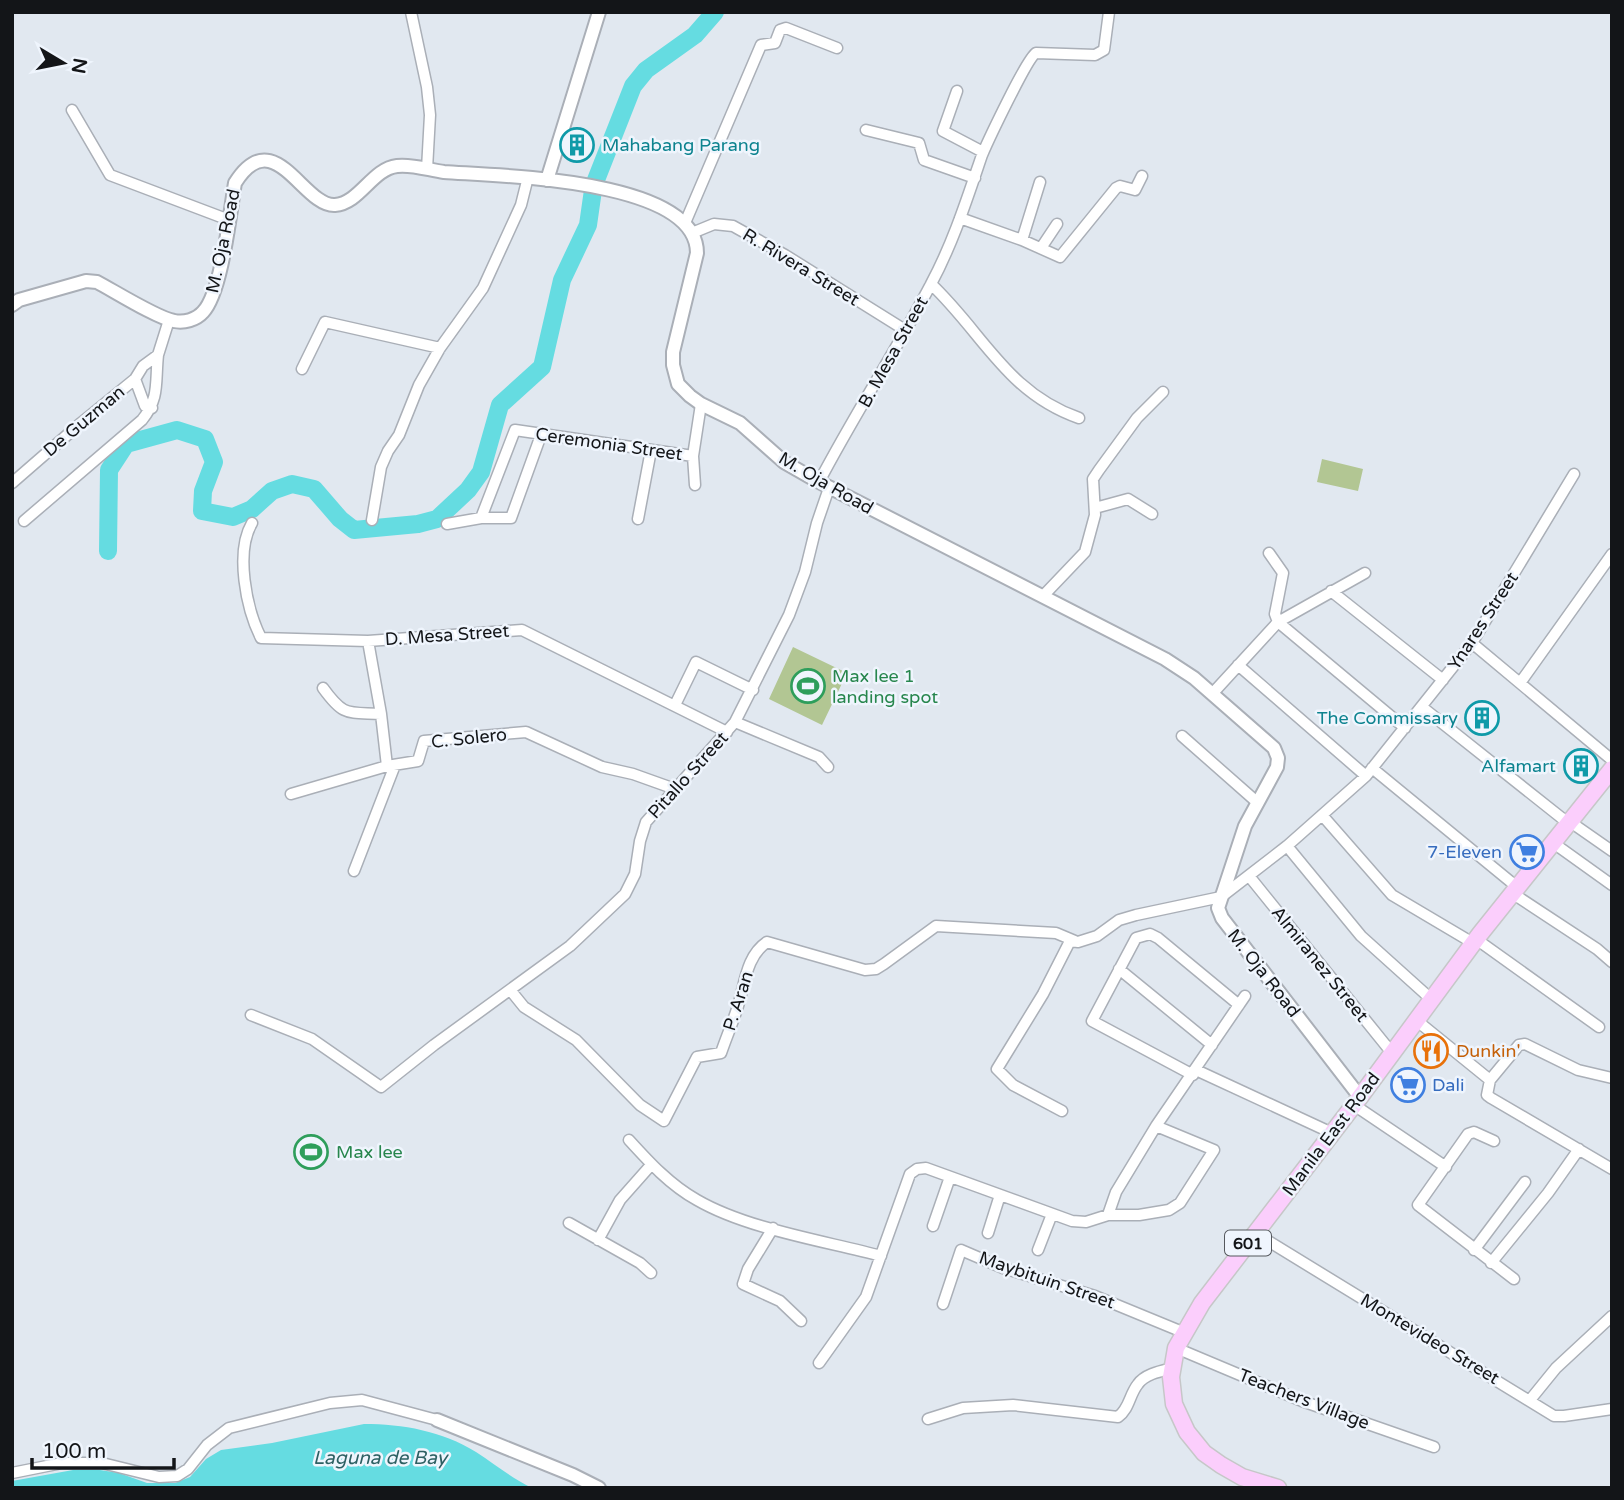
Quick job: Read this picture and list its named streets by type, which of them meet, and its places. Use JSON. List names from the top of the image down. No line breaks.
{"streets":{"main road":["Manila East Road","601"],"street":["M. Oja Road","R. Rivera Street","B. Mesa Street","De Guzman","Ceremonia Street","Ynares Street","D. Mesa Street","C. Solero","Pitallo Street","Almiranez Street","P. Aran","Maybituin Street","Montevideo Street","Teachers Village"]},"crossings":[["M. Oja Road","R. Rivera Street"],["M. Oja Road","B. Mesa Street"],["M. Oja Road","De Guzman"],["M. Oja Road","Ceremonia Street"],["M. Oja Road","Ynares Street"],["M. Oja Road","Pitallo Street"],["M. Oja Road","Manila East Road"],["R. Rivera Street","B. Mesa Street"],["B. Mesa Street","Pitallo Street"],["Ynares Street","Almiranez Street"],["D. Mesa Street","Pitallo Street"],["C. Solero","Pitallo Street"],["Pitallo Street","P. Aran"],["Almiranez Street","Manila East Road"],["Manila East Road","Maybituin Street"],["Manila East Road","Montevideo Street"],["Manila East Road","Teachers Village"]],"water":["Laguna de Bay"],"places":{"building":["Mahabang Parang","The Commissary","Alfamart"],"sports":["Max lee 1 landing spot","Max lee"],"supermarket":["7-Eleven","Dali"],"restaurant":["Dunkin'"]},"scale_bar":"100 m","north":"right"}
